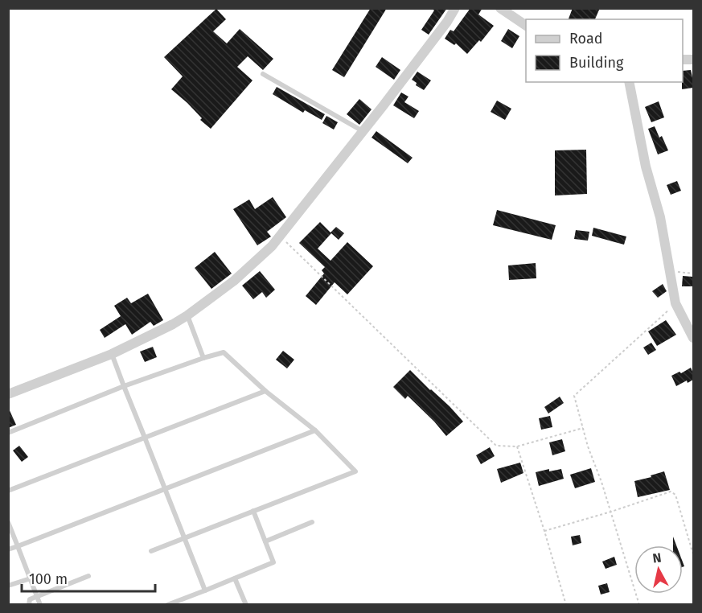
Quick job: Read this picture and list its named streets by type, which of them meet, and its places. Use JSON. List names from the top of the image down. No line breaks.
{"legend":["Road","Building"],"scale_bar":"100 m","north":"top"}
